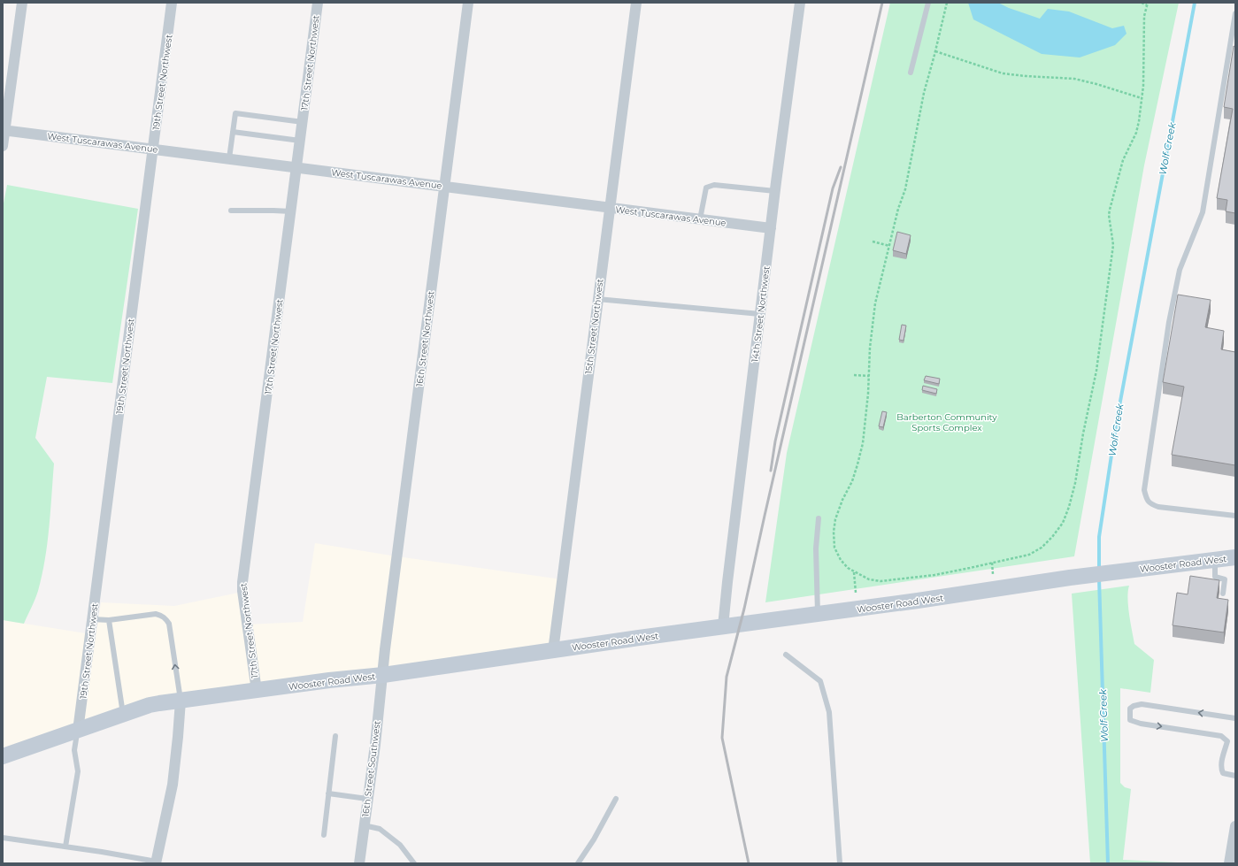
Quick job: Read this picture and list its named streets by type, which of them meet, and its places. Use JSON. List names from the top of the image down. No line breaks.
{"streets":{"main road":["Wooster Road West"],"street":["17th Street Northwest","19th Street Northwest","West Tuscarawas Avenue","14th Street Northwest","15th Street Northwest","16th Street Northwest","16th Street Southwest"]},"crossings":[["17th Street Northwest","West Tuscarawas Avenue"],["17th Street Northwest","Wooster Road West"],["19th Street Northwest","West Tuscarawas Avenue"],["19th Street Northwest","Wooster Road West"],["West Tuscarawas Avenue","14th Street Northwest"],["West Tuscarawas Avenue","15th Street Northwest"],["West Tuscarawas Avenue","16th Street Northwest"],["14th Street Northwest","Wooster Road West"],["15th Street Northwest","Wooster Road West"],["16th Street Northwest","Wooster Road West"],["16th Street Northwest","16th Street Southwest"],["Wooster Road West","16th Street Southwest"]],"water":["Wolf Creek"],"parks":["Barberton Community Sports Complex"]}
